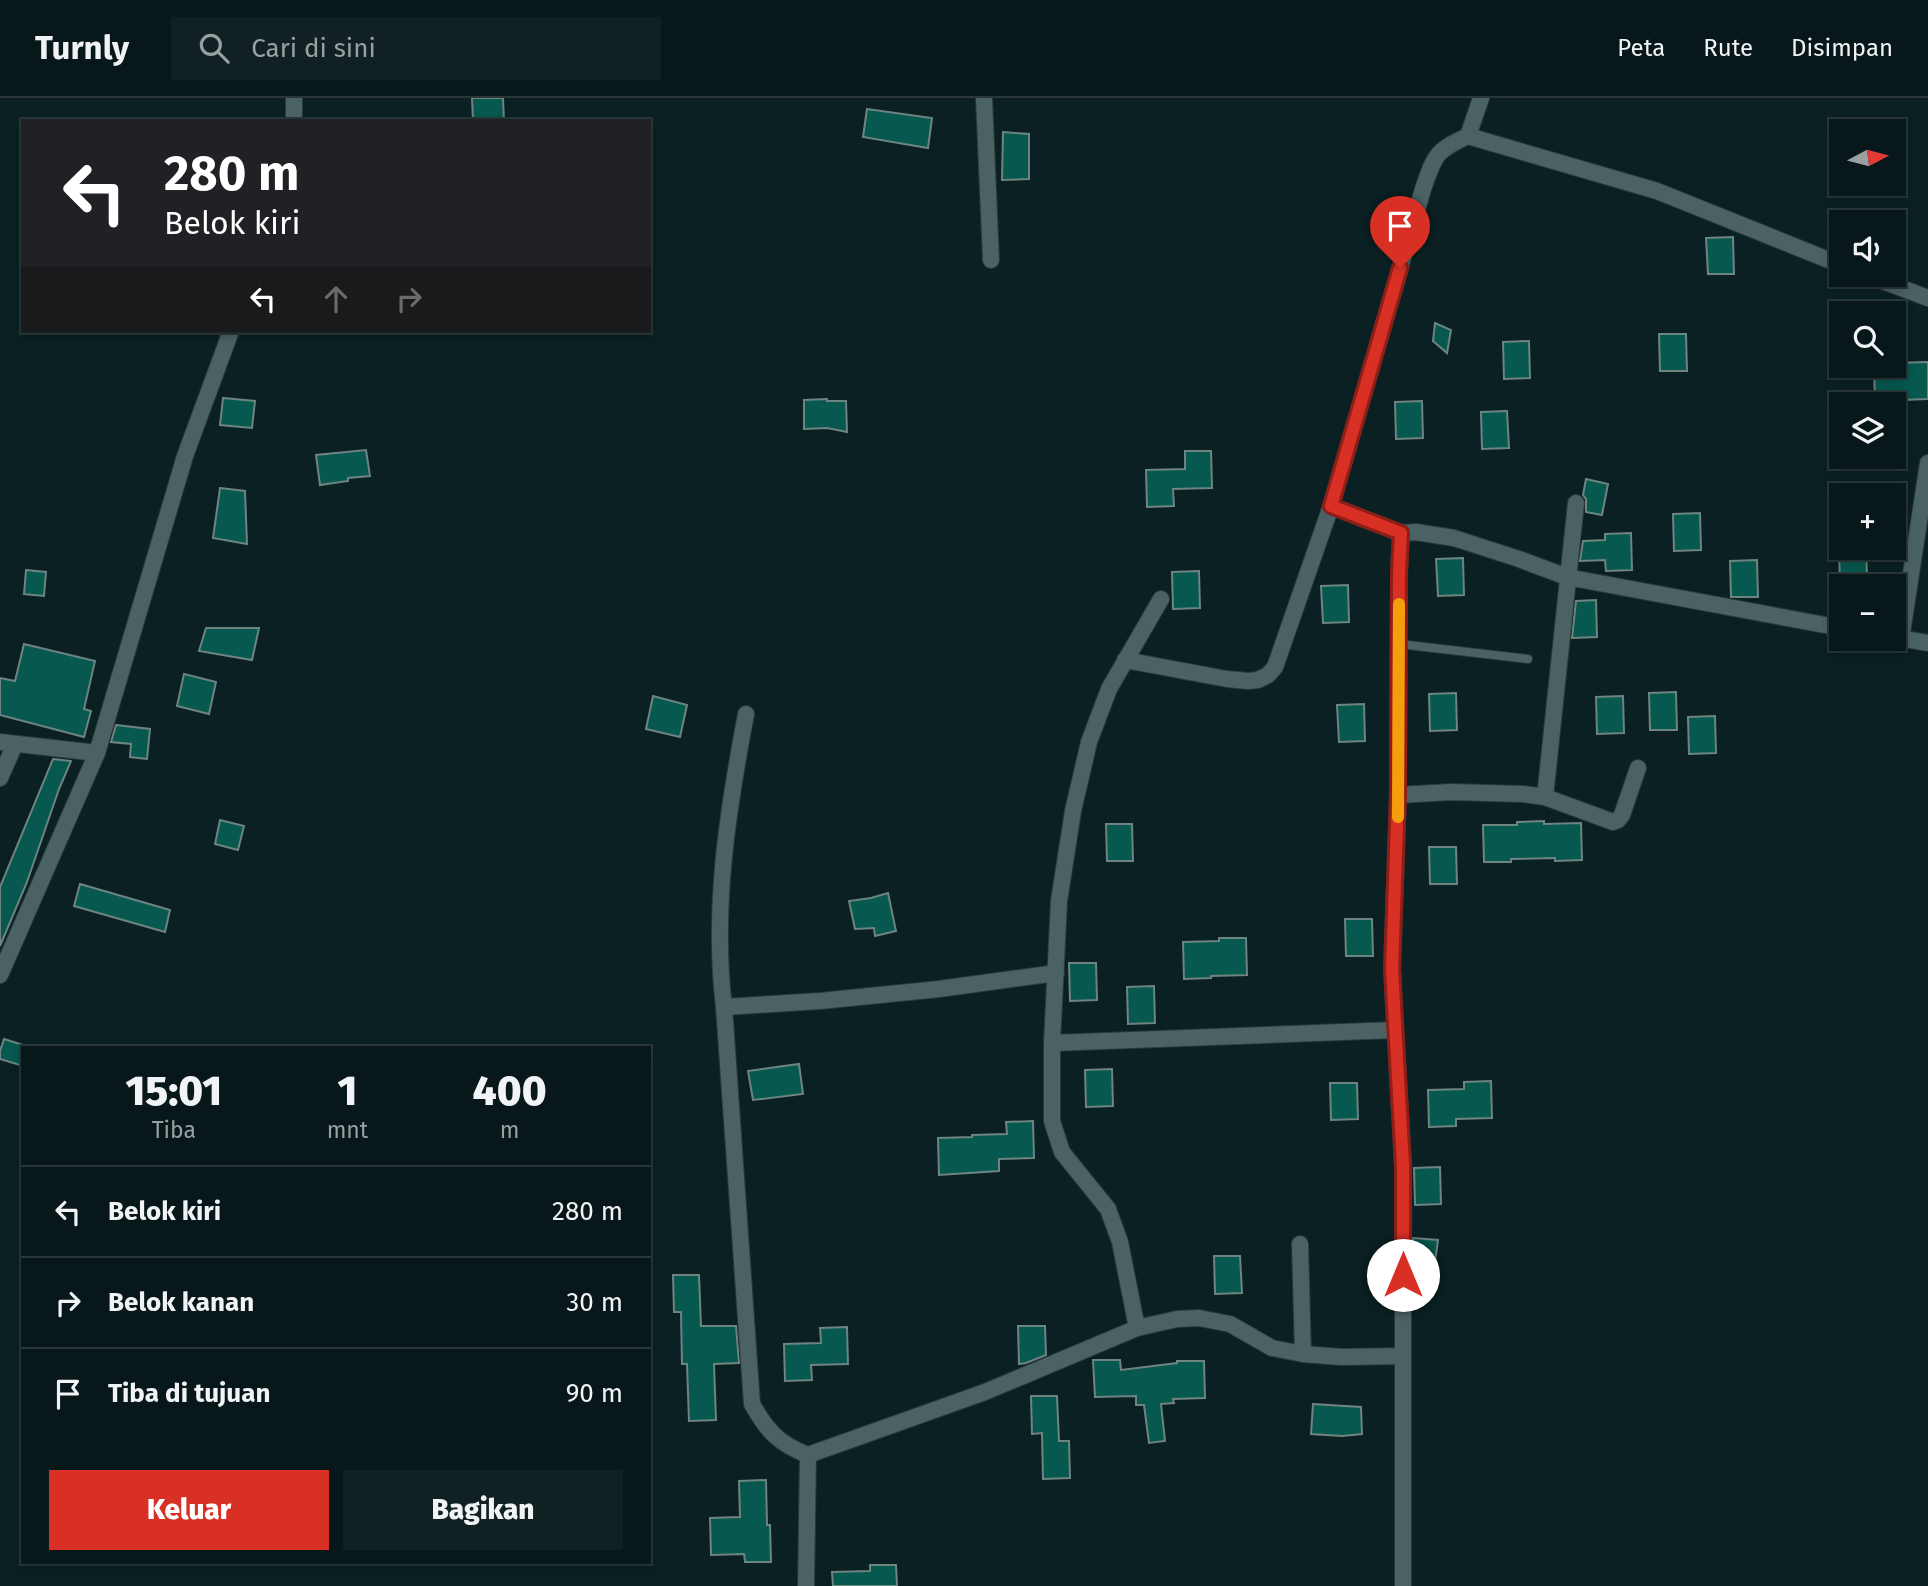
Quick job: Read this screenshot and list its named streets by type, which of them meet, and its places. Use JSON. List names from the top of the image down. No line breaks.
{"north":"right","page":{"header":"Turnly","search":"Cari di sini","nav":["Peta","Rute","Disimpan"],"map_buttons":["+","−"],"turn":["280 m","Belok kiri"],"eta":["15:01","Tiba","1","mnt","400","m"],"list":[{"name":"Belok kiri","value":"280 m"},{"name":"Belok kanan","value":"30 m"},{"name":"Tiba di tujuan","value":"90 m"}],"buttons":["Keluar","Bagikan"]}}
